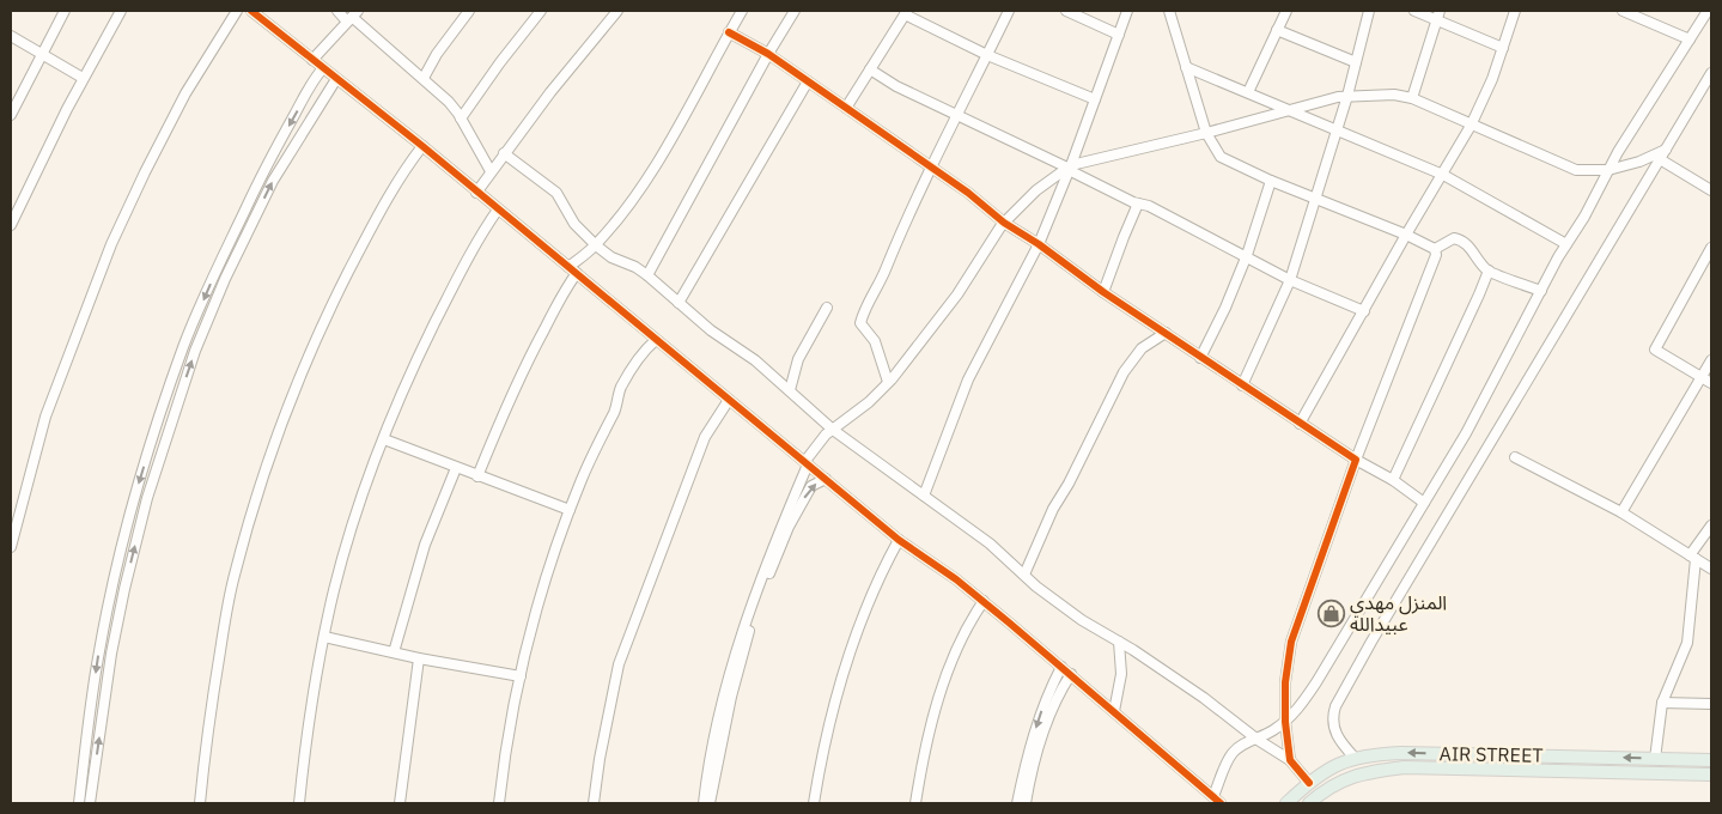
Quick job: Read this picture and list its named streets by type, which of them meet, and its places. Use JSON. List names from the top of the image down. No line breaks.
{"streets":{"main road":["AIR STREET"]},"places":{"shop":["المنزل مهدي عبيدالله"]}}
